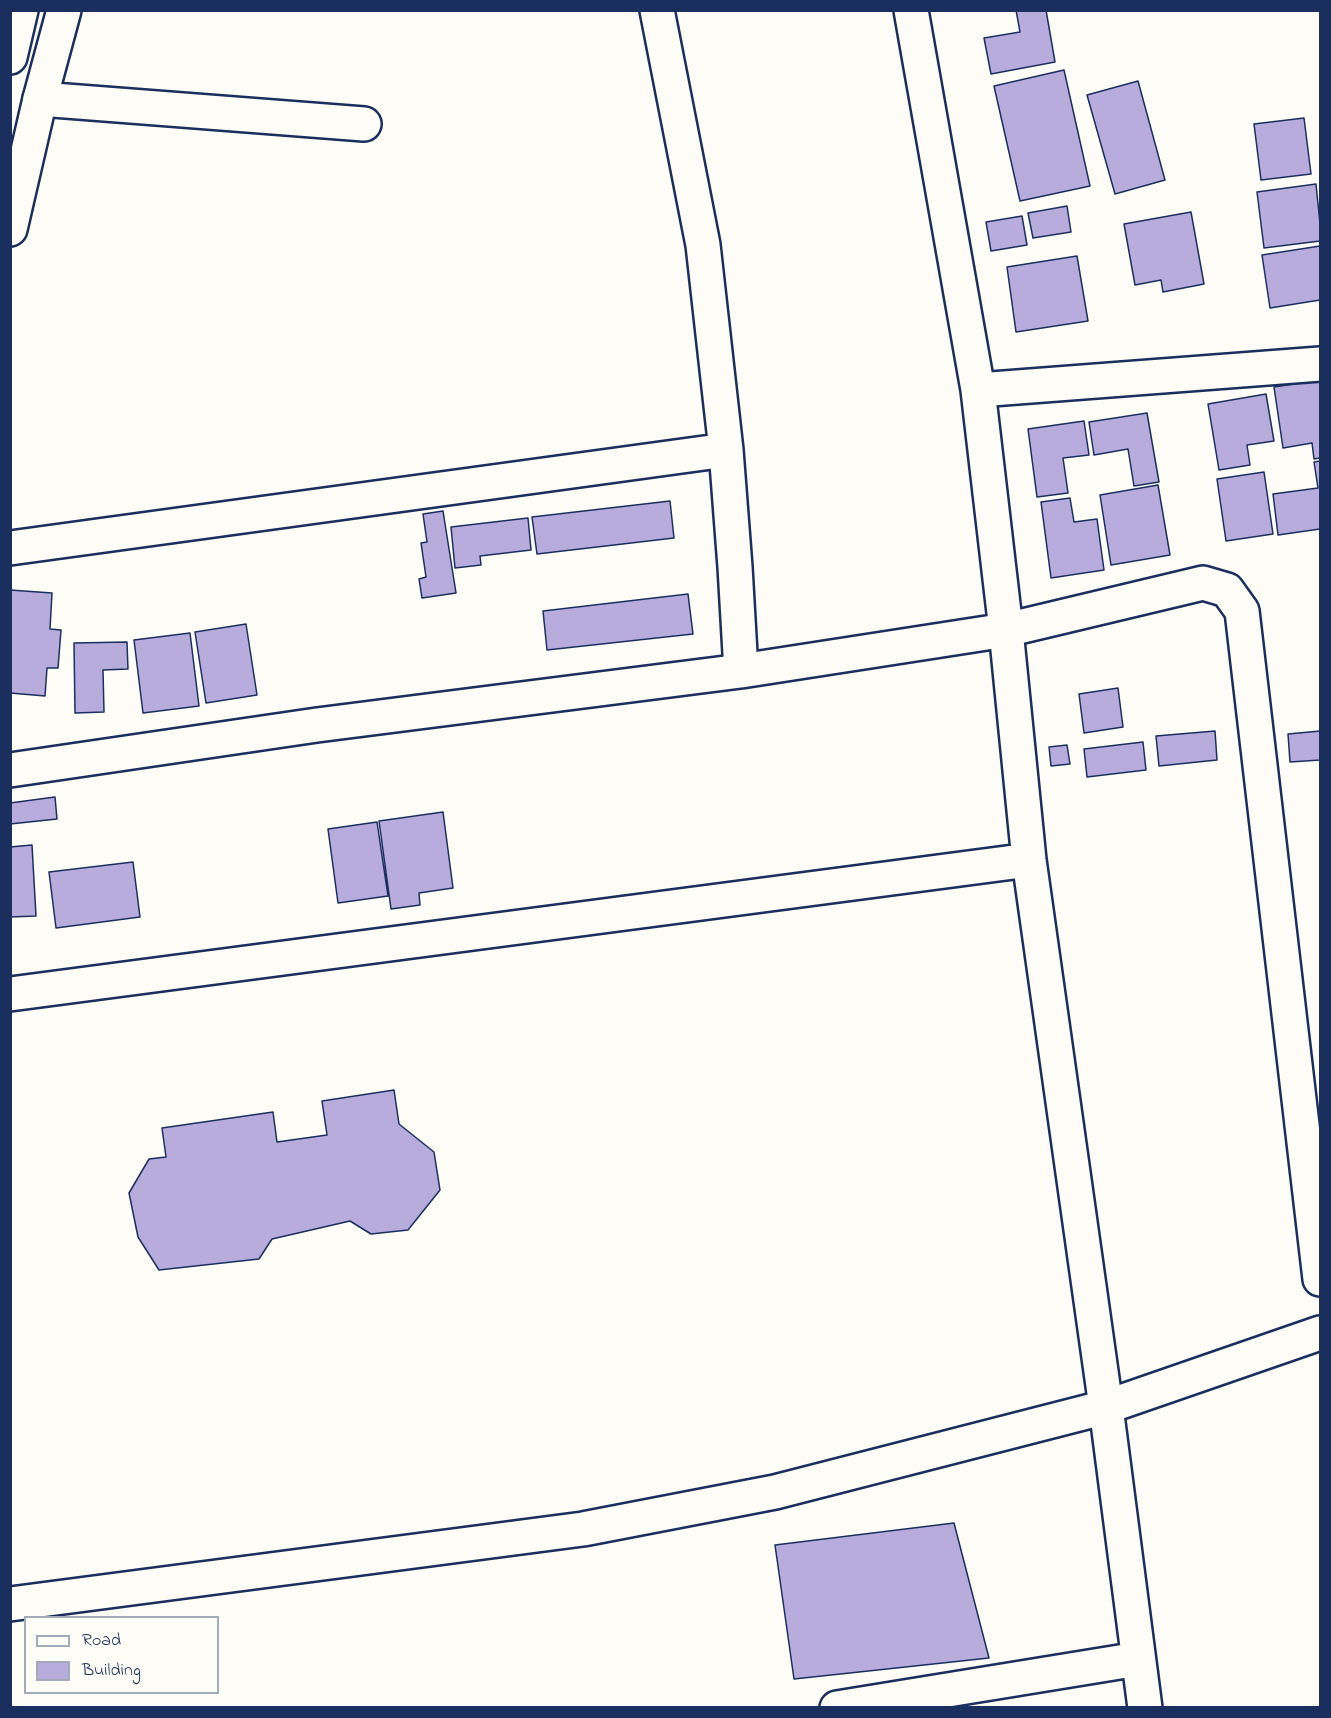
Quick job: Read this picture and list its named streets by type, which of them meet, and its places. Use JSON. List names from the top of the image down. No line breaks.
{"legend":["Road","Building"]}
